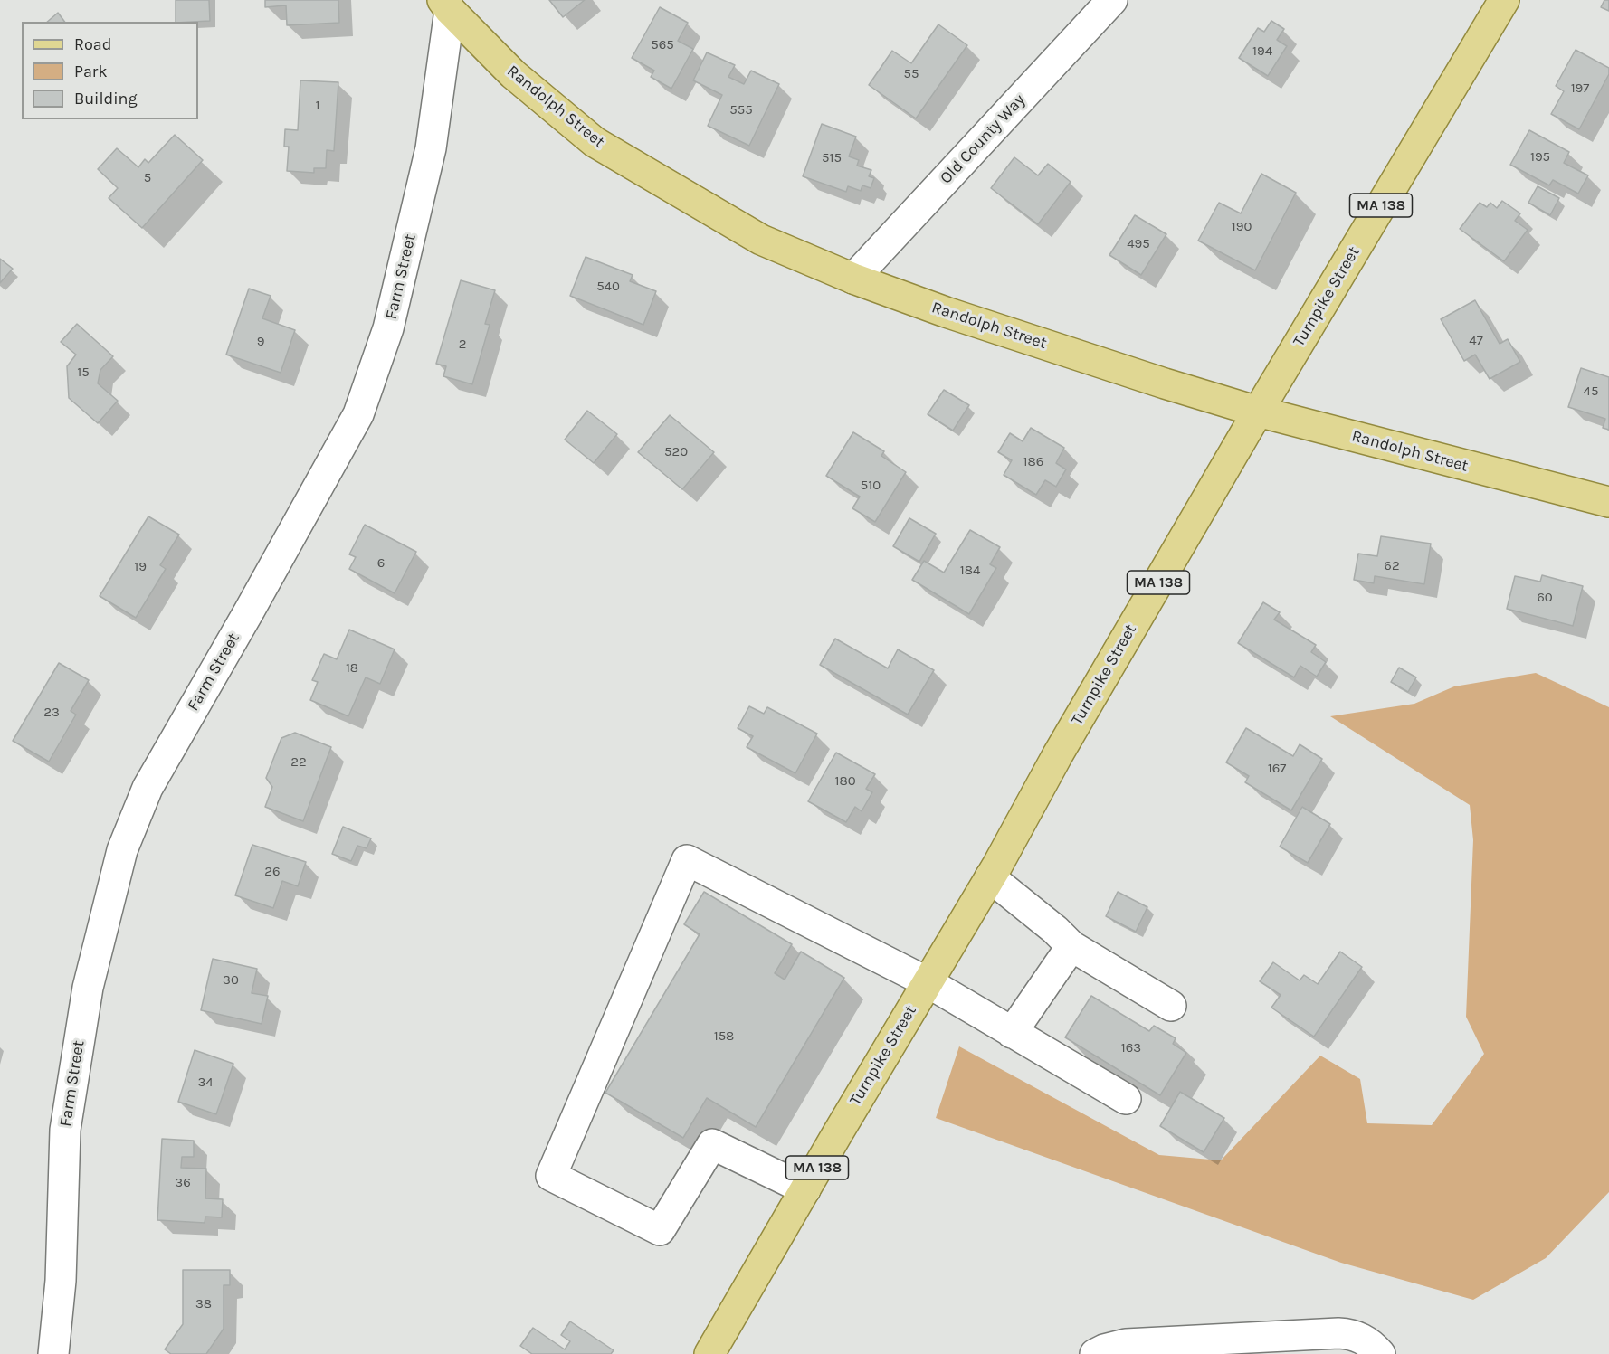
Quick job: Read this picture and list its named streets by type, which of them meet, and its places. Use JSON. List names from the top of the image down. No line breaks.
{"streets":{"main road":["Randolph Street","MA 138","Turnpike Street"],"street":["Old County Way","Farm Street"]},"crossings":[["Randolph Street","Old County Way"],["Randolph Street","Farm Street"],["Randolph Street","Turnpike Street"]],"house_numbers":["565","194","55","197","1","555","195","515","5","190","495","540","47","9","2","15","45","520","186","510","6","62","19","184","60","18","23","22","167","180","26","30","158","163","34","36","38"],"legend":["Road","Park","Building"]}
